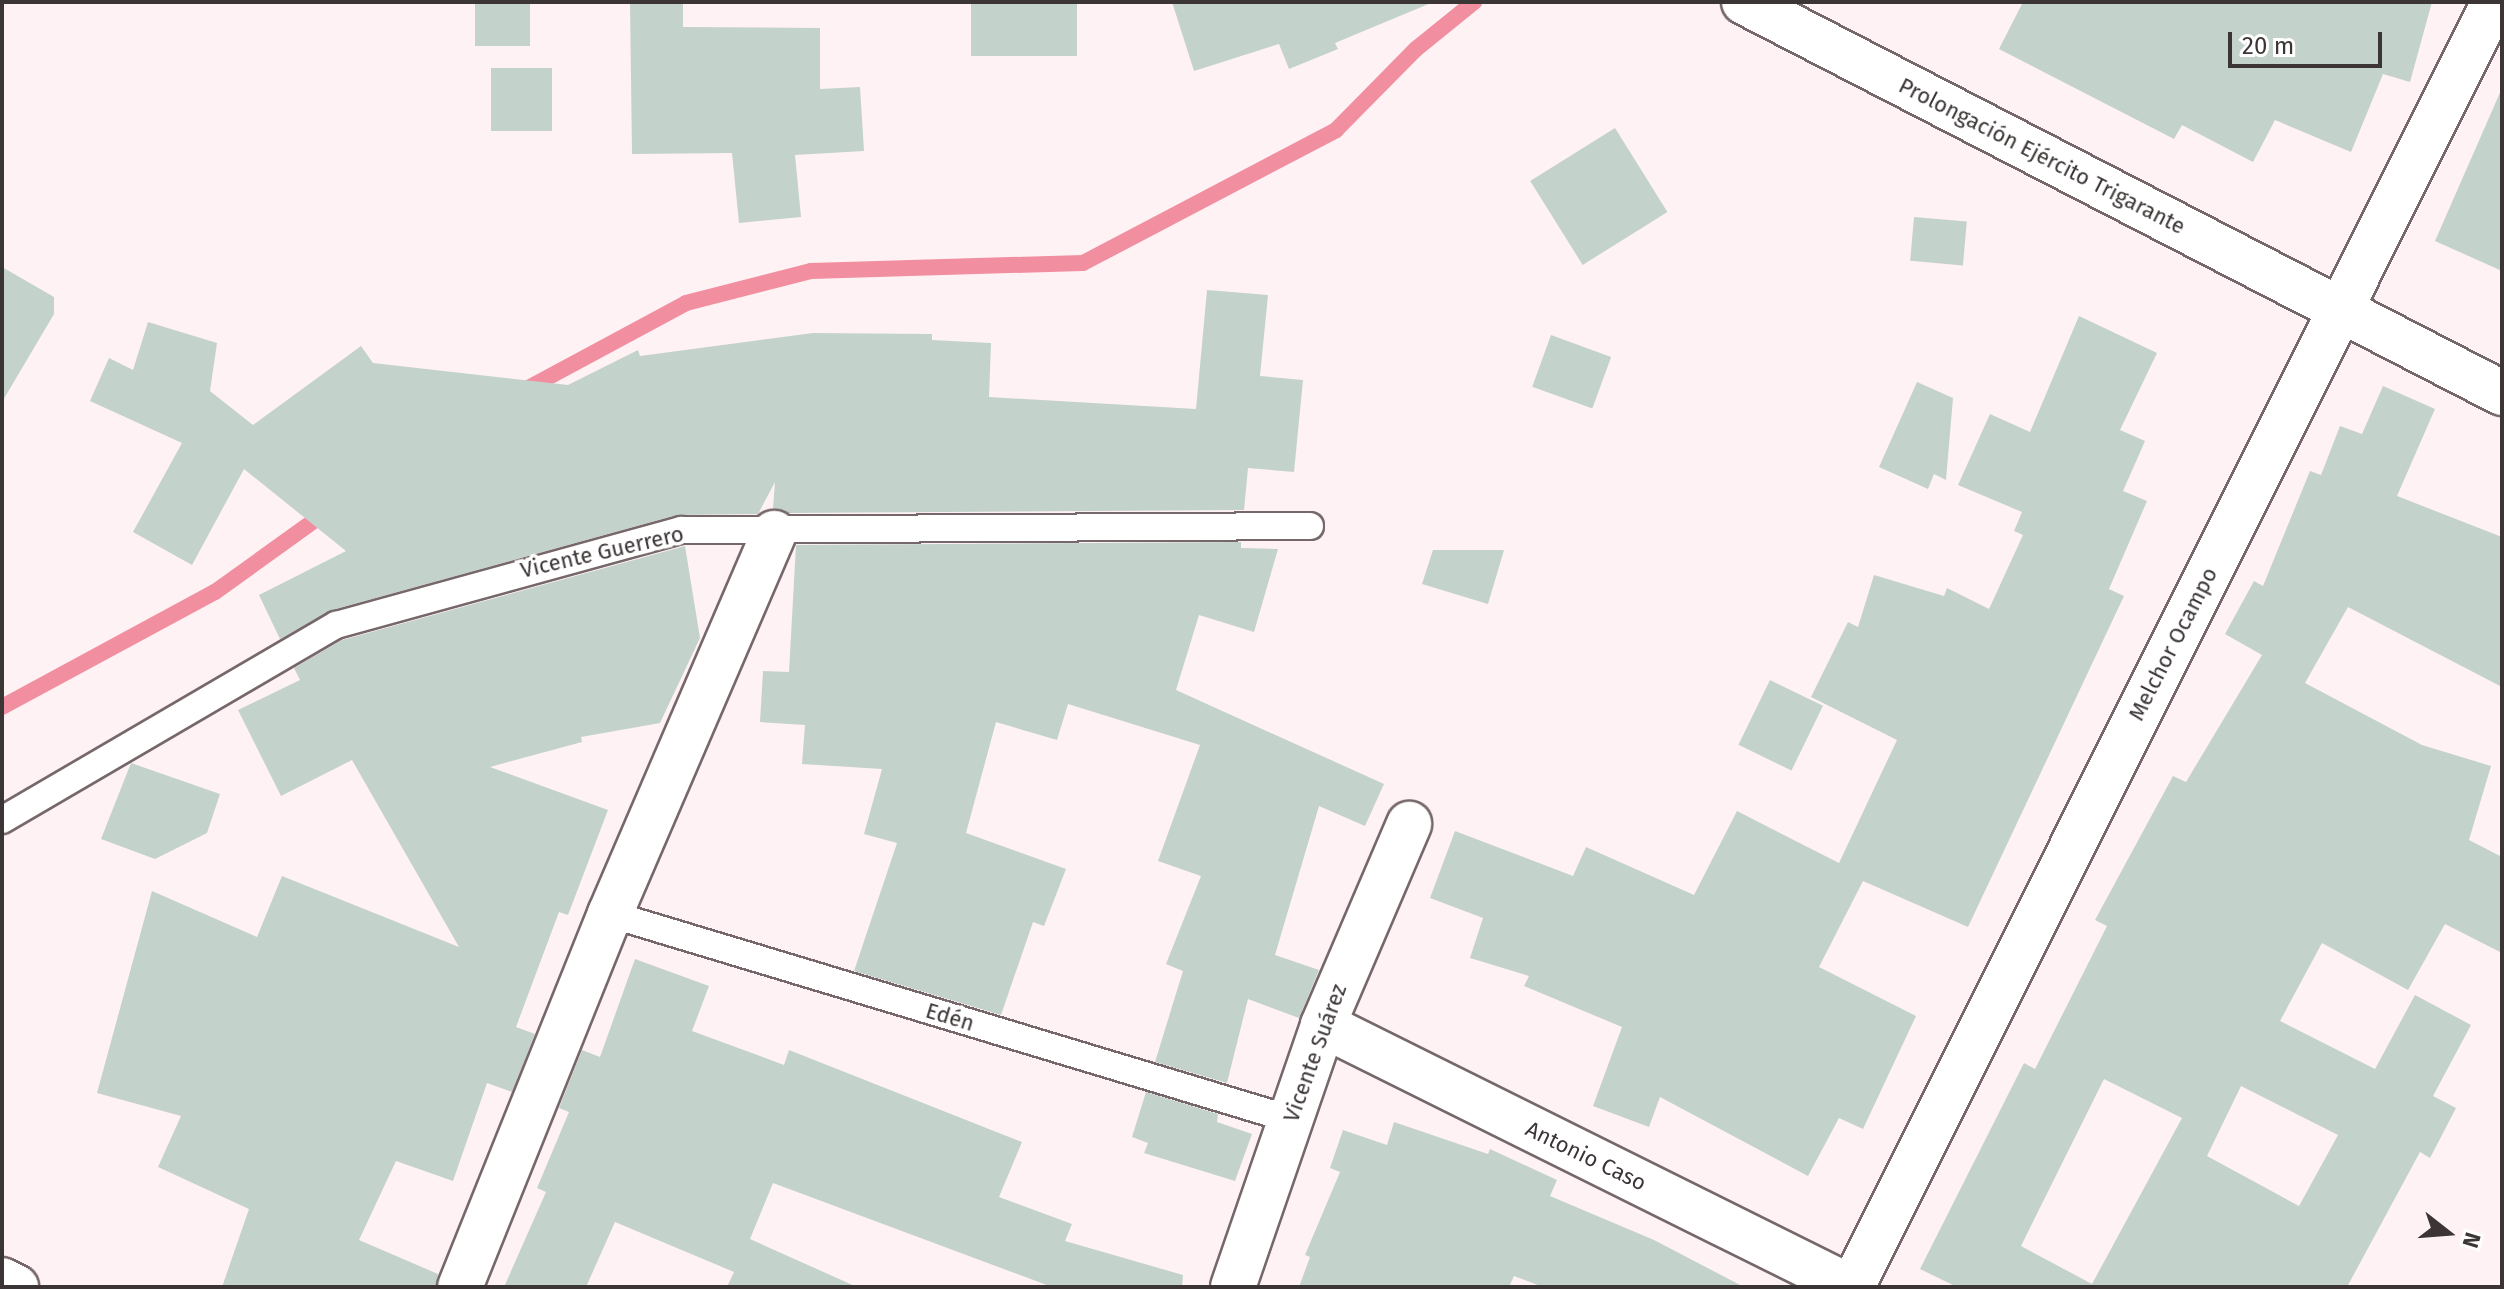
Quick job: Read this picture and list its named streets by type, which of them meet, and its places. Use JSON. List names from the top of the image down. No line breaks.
{"streets":{"street":["Prolongación Ejército Trigarante","Melchor Ocampo","Vicente Suárez","Antonio Caso"],"lane":["Vicente Guerrero","Edén"]},"crossings":[["Prolongación Ejército Trigarante","Melchor Ocampo"],["Melchor Ocampo","Antonio Caso"],["Edén","Vicente Suárez"],["Vicente Suárez","Antonio Caso"]],"scale_bar":"20 m","north":"right"}
